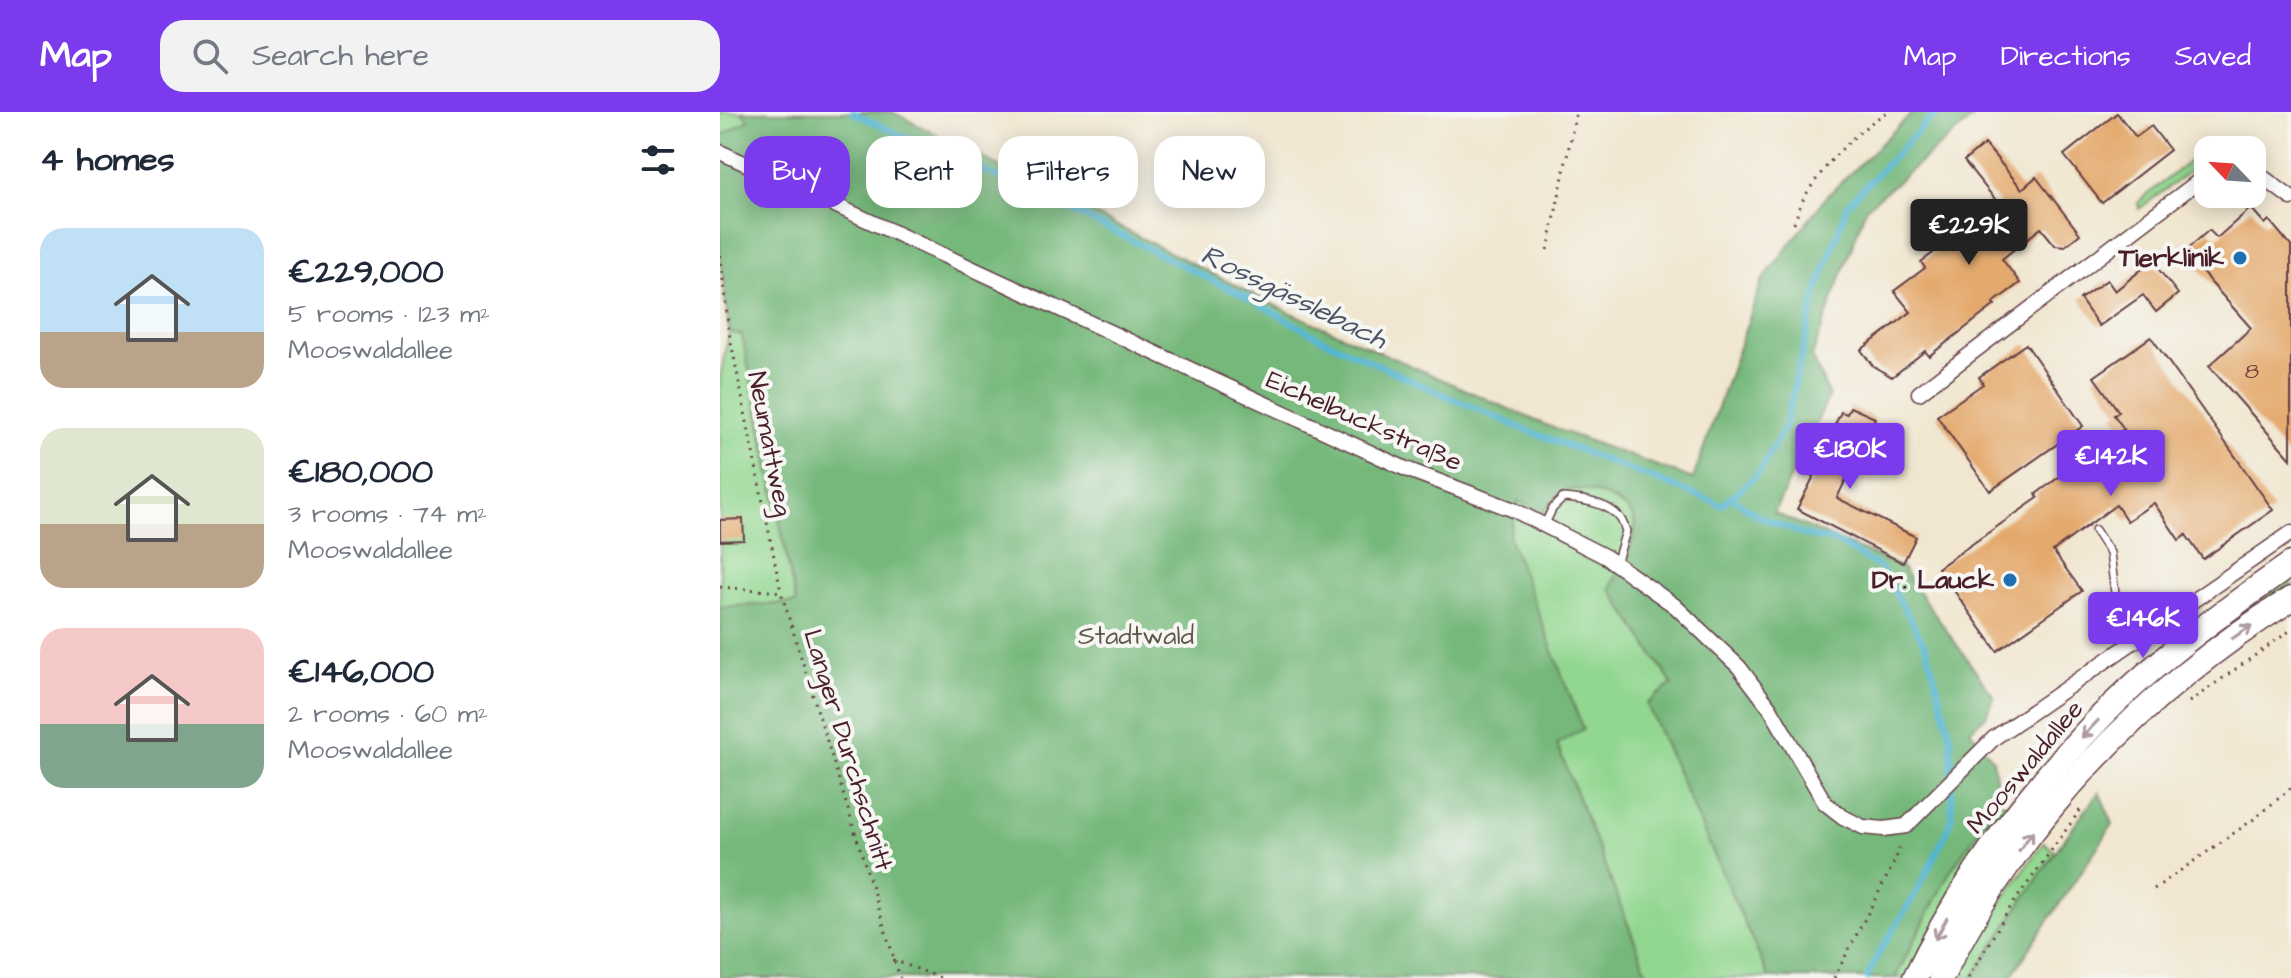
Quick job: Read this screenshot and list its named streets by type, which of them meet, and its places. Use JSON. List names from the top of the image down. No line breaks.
{"streets":{"main road":["Mooswaldallee"],"street":["Eichelbuckstraße"],"path":["Neumattweg","Langer Durchschnitt"]},"crossings":[["Eichelbuckstraße","Mooswaldallee"],["Neumattweg","Langer Durchschnitt"]],"water":["Rossgässlebach"],"parks":["Stadtwald"],"places":["Tierklinik","Dr. Lauck"],"house_numbers":["8"],"north":"top left","page":{"header":"Map","search":"Search here","nav":["Map","Directions","Saved"],"heading":"4 homes","chip":["Buy","Rent","Filters","New"],"price":["€229K","€180K","€142K","€146K"],"list":[{"name":"€229,000","note":"5 rooms · 123 m² · Mooswaldallee"},{"name":"€180,000","note":"3 rooms · 74 m² · Mooswaldallee"},{"name":"€146,000","note":"2 rooms · 60 m² · Mooswaldallee"}]}}
